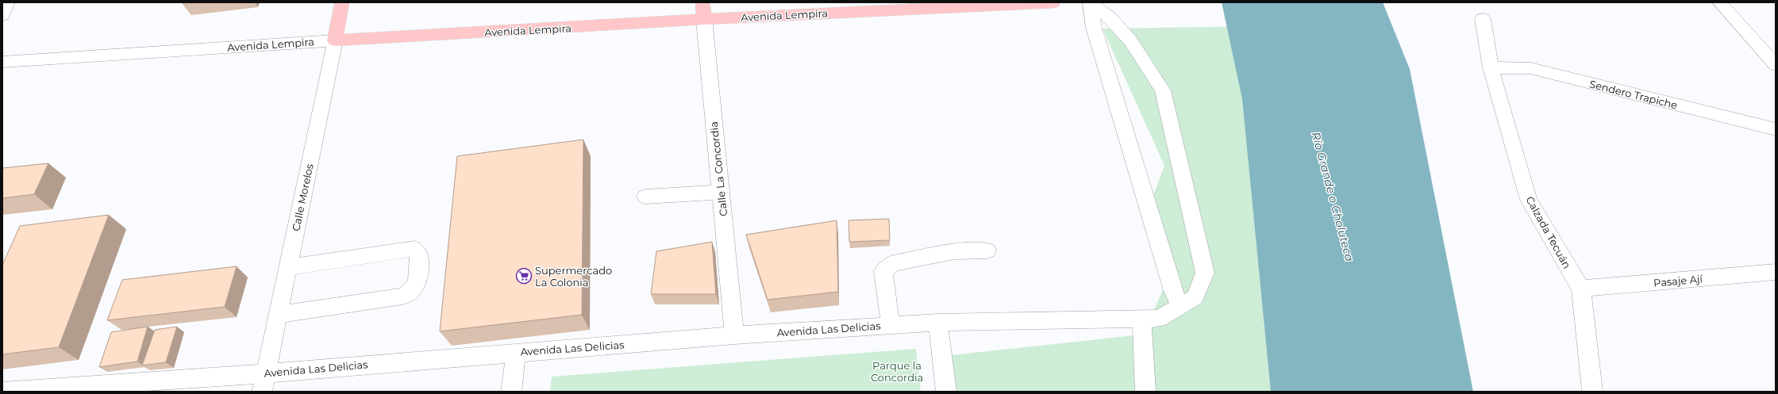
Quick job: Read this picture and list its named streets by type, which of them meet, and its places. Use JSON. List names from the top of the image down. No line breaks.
{"streets":{"main road":["Avenida Lempira","Calle La Concordia","Calle Morelos"],"street":["Sendero Trapiche","Calzada Tecuán","Pasaje Ají","Avenida Las Delicias"]},"crossings":[["Avenida Lempira","Calle La Concordia"],["Avenida Lempira","Calle Morelos"],["Sendero Trapiche","Calzada Tecuán"],["Calle La Concordia","Avenida Las Delicias"],["Calle Morelos","Avenida Las Delicias"],["Calzada Tecuán","Pasaje Ají"]],"water":["Río Grande o Choluteca"],"parks":["Parque la Concordia"],"places":{"supermarket":["Supermercado La Colonia"]}}
